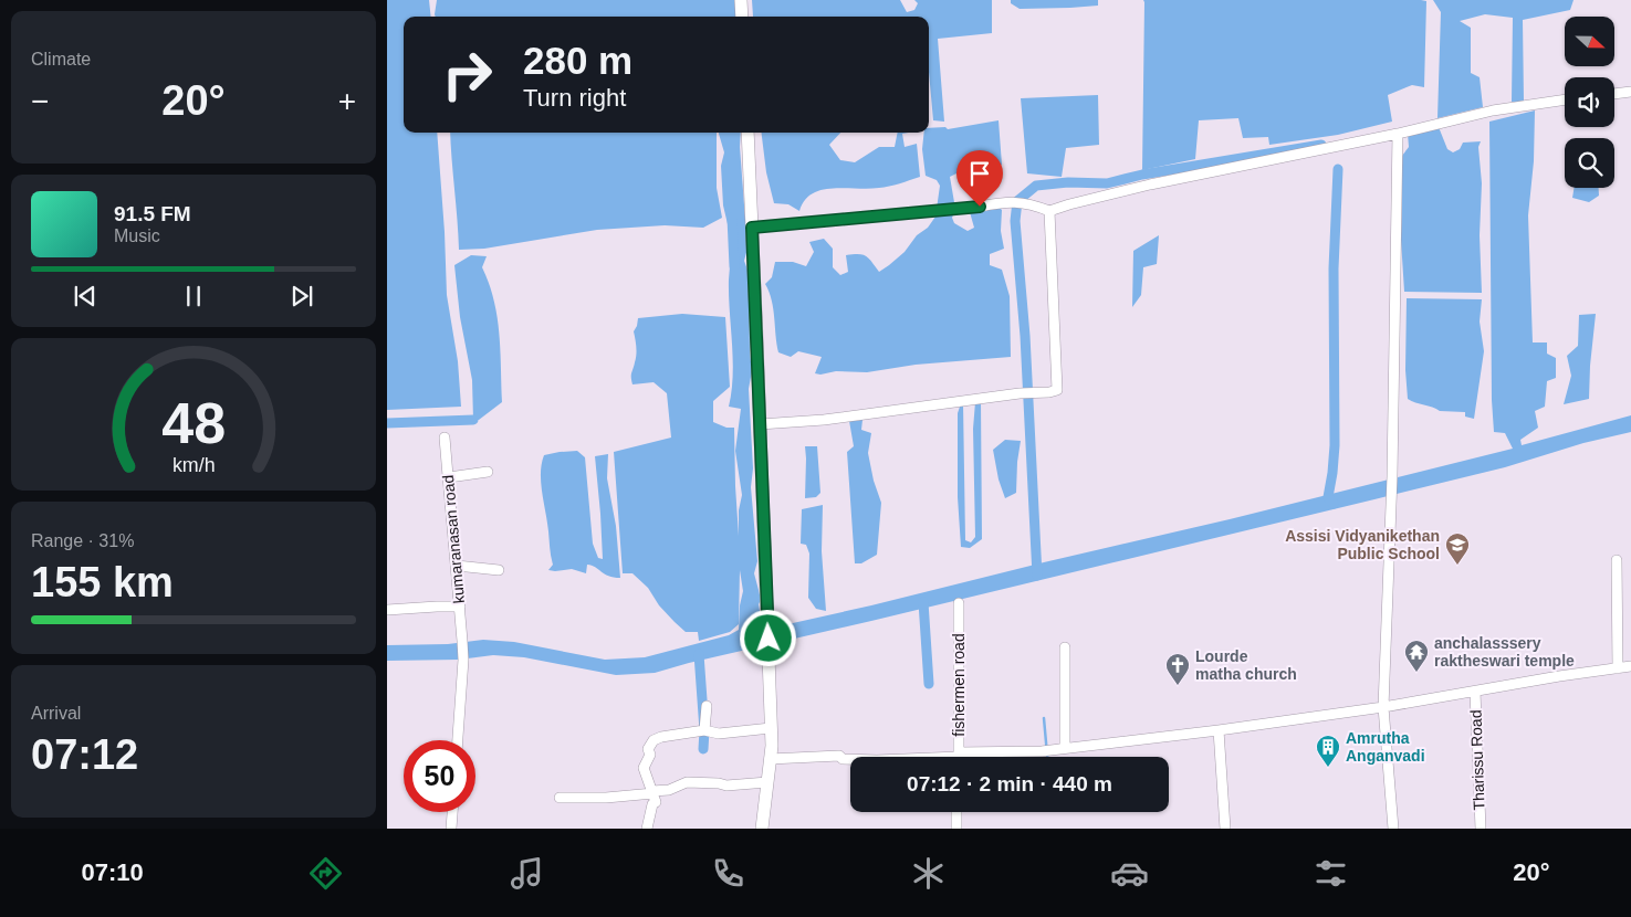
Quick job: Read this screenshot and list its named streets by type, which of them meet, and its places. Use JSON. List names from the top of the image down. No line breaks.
{"streets":{"street":["kumaranasan road","fishermen road","Tharissu Road"]},"places":{"school or university":["Assisi Vidyanikethan Public School"],"temple":["anchalasssery raktheswari temple"],"church":["Lourde matha church"],"building":["Amrutha Anganvadi"]},"north":"right","page":{"tile":["Climate",["Range · 31%","155 km"],["Arrival","07:12"]],"turn":["280 m","Turn right"],"heat":["−","20°","+"],"song":["91.5 FM","Music"],"limit":"50","trip":"07:12 · 2 min · 440 m","tabs":["07:10","20°"],"gauge":["48","km/h"]}}
